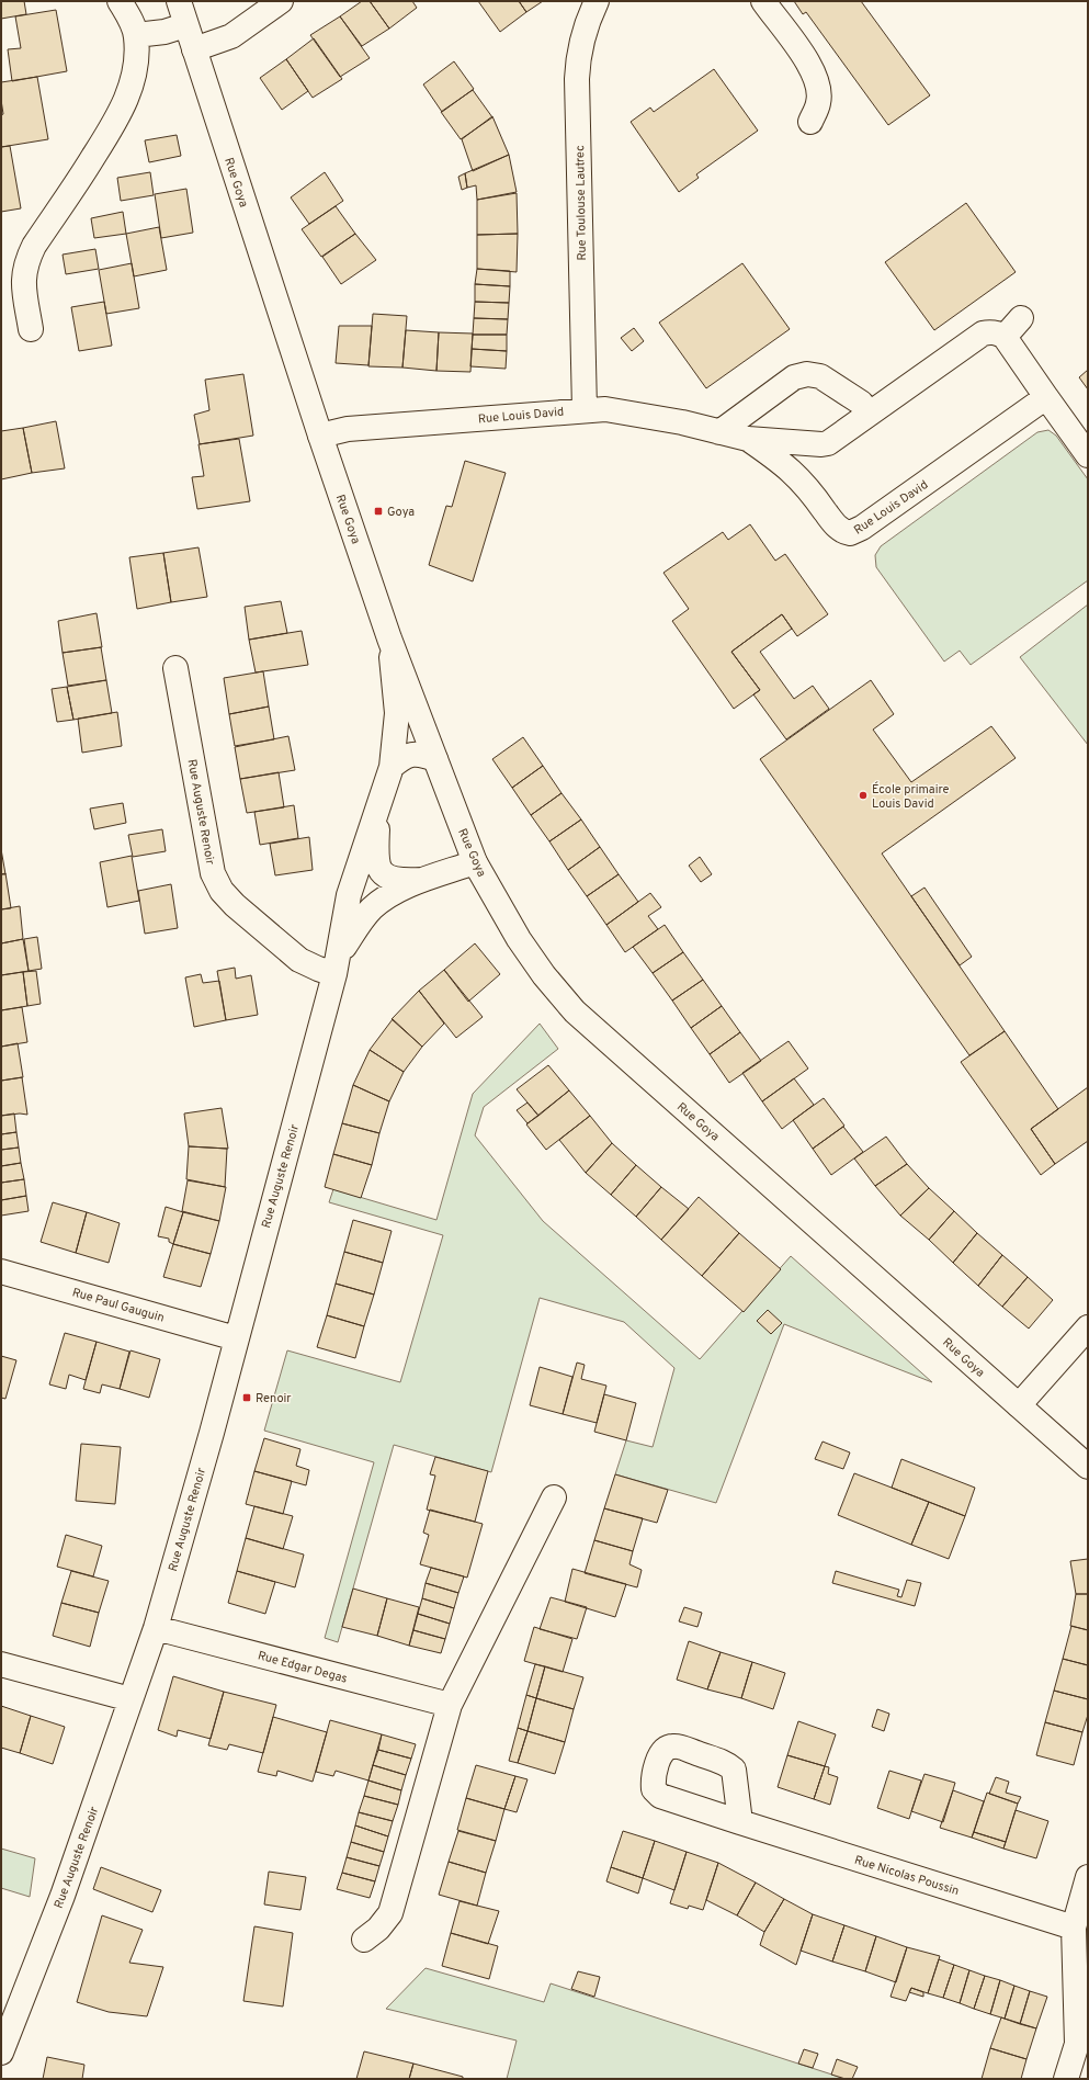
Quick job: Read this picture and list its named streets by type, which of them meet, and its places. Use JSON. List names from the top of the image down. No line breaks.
{"streets":{"street":["Rue Goya","Rue Toulouse Lautrec","Rue Louis David","Rue Auguste Renoir","Rue Paul Gauguin","Rue Edgar Degas","Rue Nicolas Poussin"]},"crossings":[["Rue Goya","Rue Louis David"],["Rue Toulouse Lautrec","Rue Louis David"],["Rue Auguste Renoir","Rue Paul Gauguin"],["Rue Auguste Renoir","Rue Edgar Degas"]],"places":{"transit":["Goya","Renoir"],"other":["École primaire Louis David"]}}
